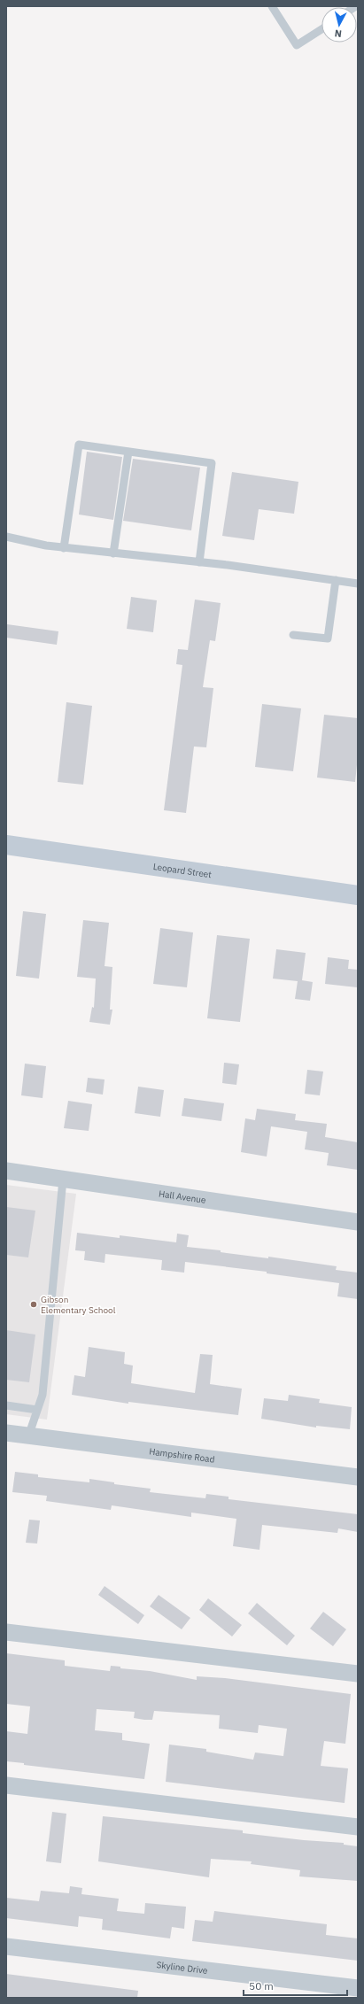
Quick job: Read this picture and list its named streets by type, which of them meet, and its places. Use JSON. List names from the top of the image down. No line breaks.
{"streets":{"main road":["Leopard Street"],"street":["Hall Avenue","Hampshire Road","Skyline Drive"]},"places":["Gibson Elementary School"],"scale_bar":"50 m","north":"bottom"}
